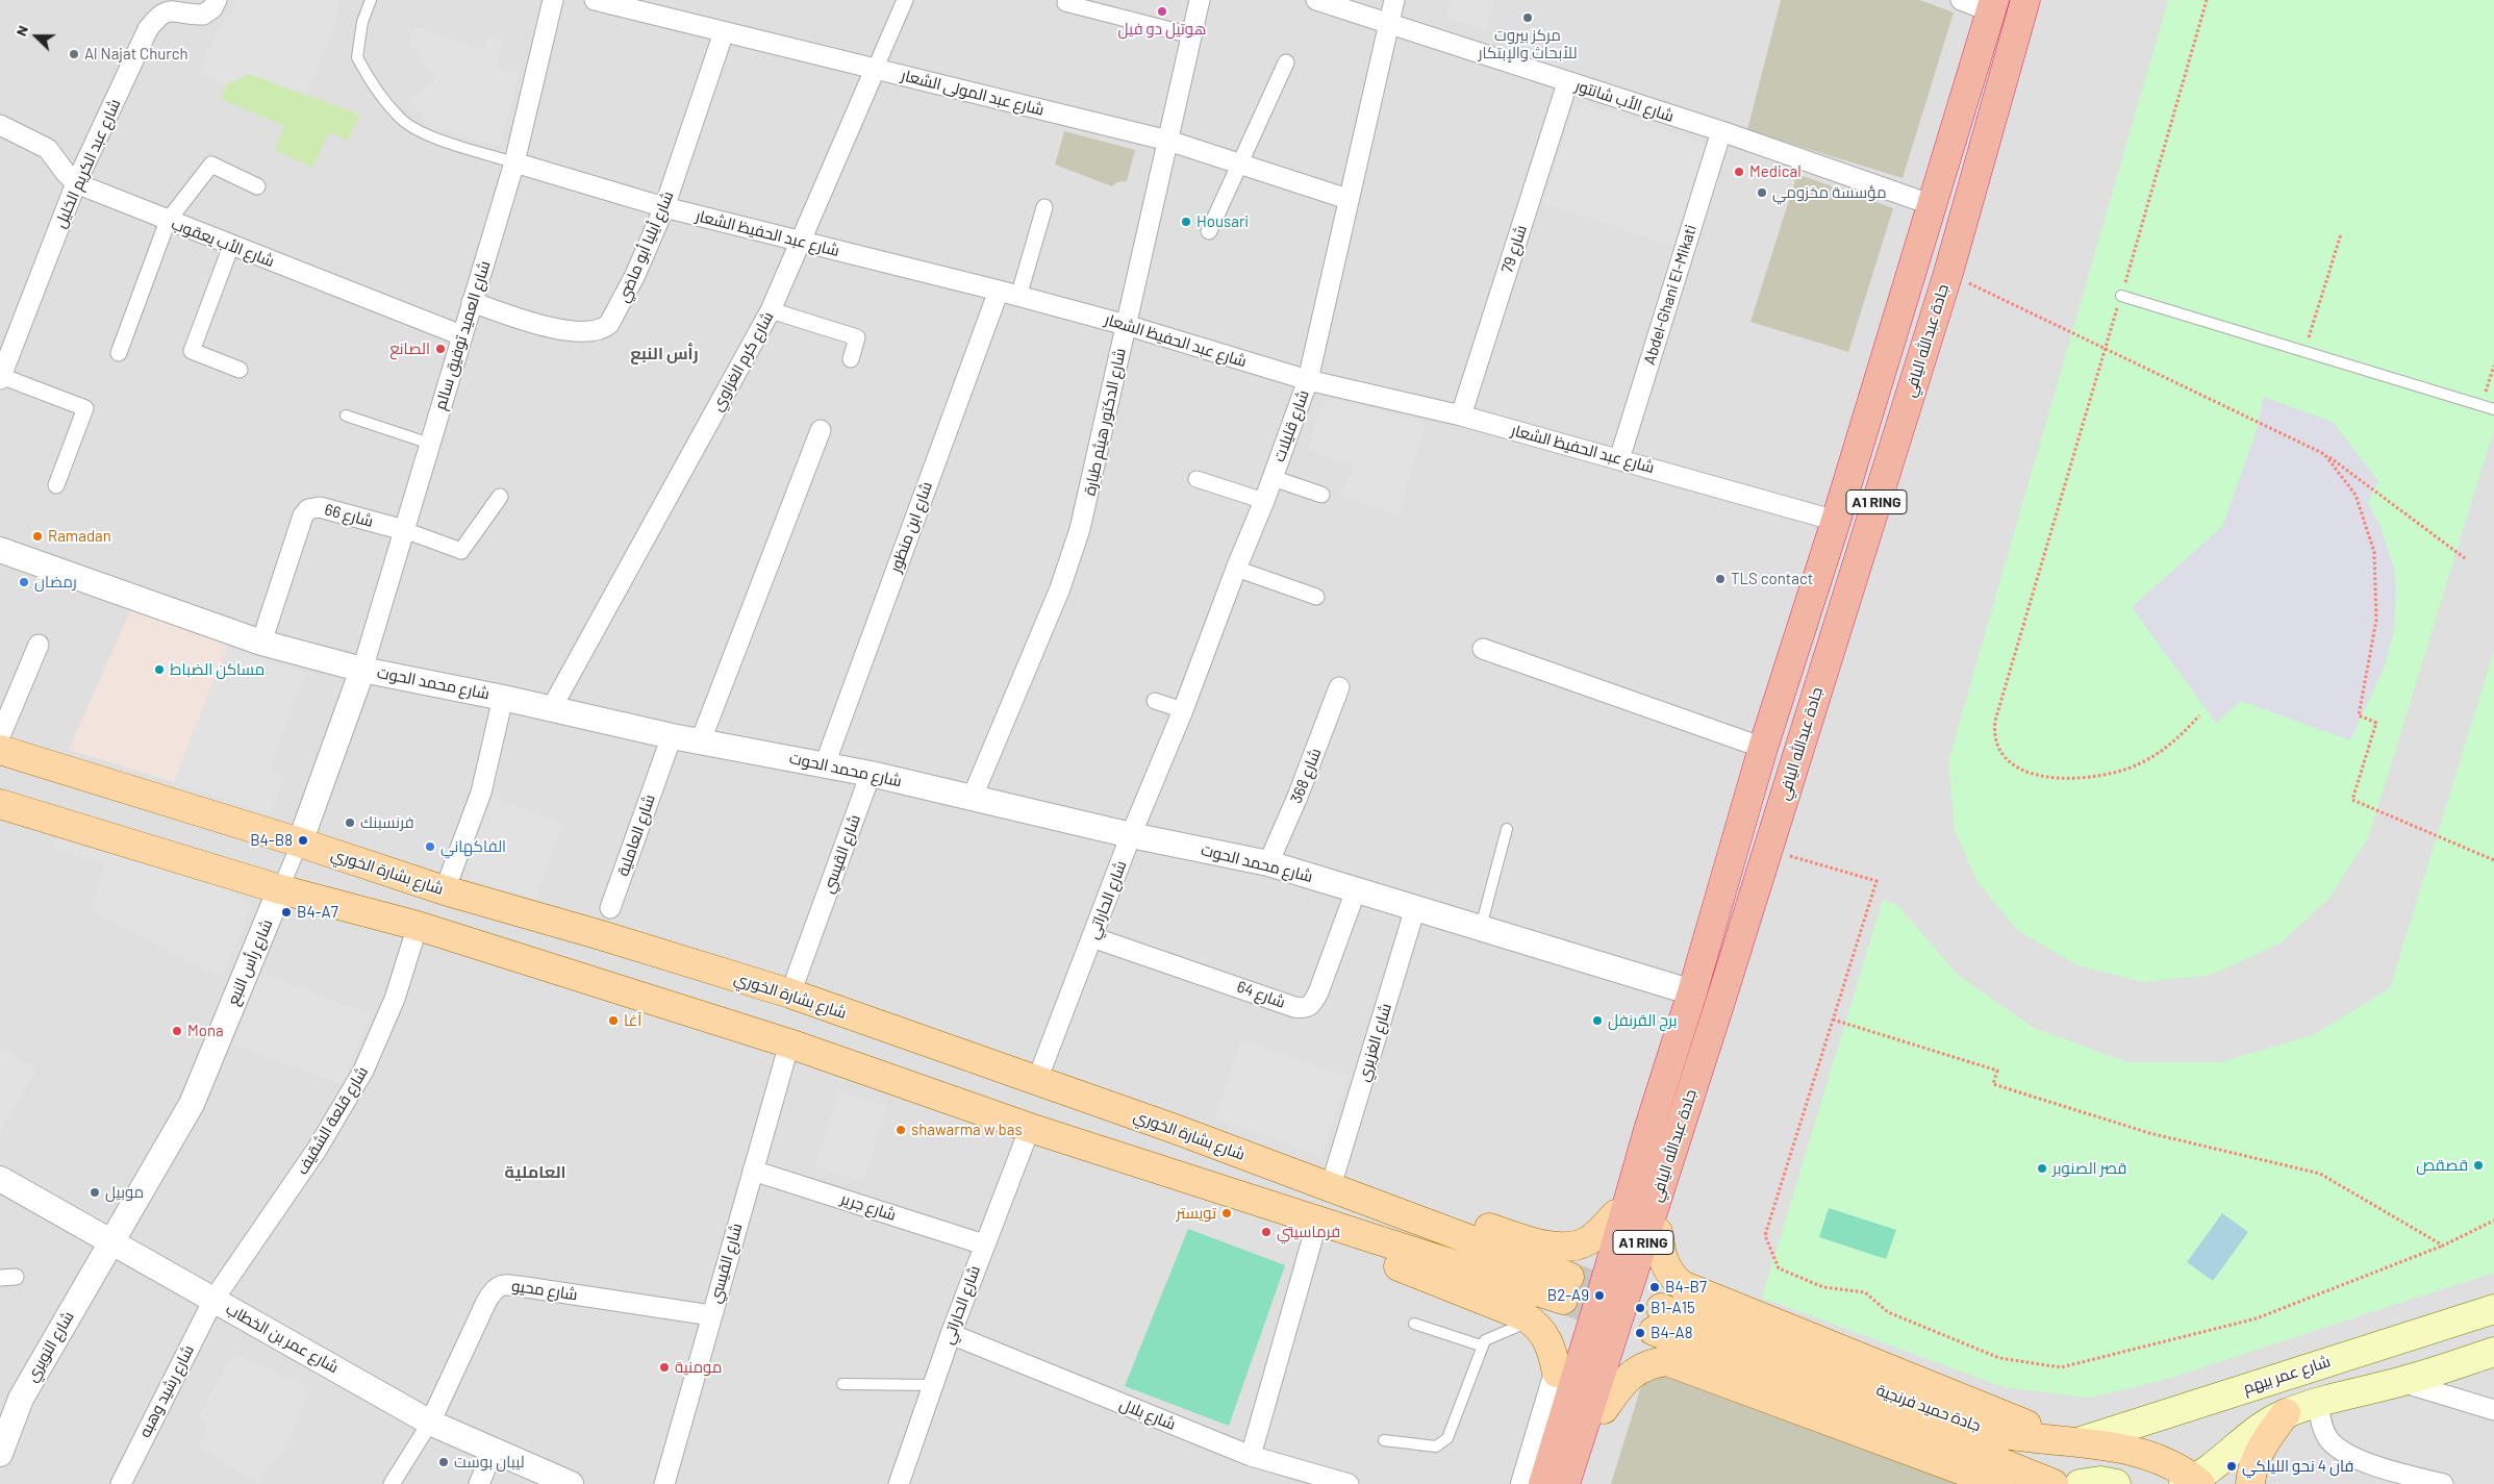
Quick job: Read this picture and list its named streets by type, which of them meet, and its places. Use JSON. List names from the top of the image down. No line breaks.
{"streets":{"highway":["جادة عبدالله اليافي","A1 RING"],"main road":["شارع بشارة الخوري","شارع عمر بيهم","جادة حميد فرنجية"],"street":["شارع عبد المولى الشعار","شارع الأب شانتور","شارع عبد الكريم الخليل","شارع عبد الحفيظ الشعار","شارع الأب يعقوب","شارع أيليا أبو ماضي","شارع 79","Abdel-Ghani El-Mikati","شارع العميد توفيق سالم","شارع كرم الغزاوي","شارع الدكتور هيثم طبارة","شارع قليلات","شارع 66","شارع ابن منظور","شارع محمد الحوت","شارع 368","شارع العاملية","شارع القيسي","شارع الحاراتي","شارع رأس النبع","شارع 64","شارع الغزيري","شارع قلعة الشقيف","شارع جرير","شارع محيو","شارع عمر بن الخطاب","شارع النويري","شارع رشيد وهبه","شارع بلال"]},"crossings":[["شارع عبد المولى الشعار","شارع أيليا أبو ماضي"],["شارع عبد المولى الشعار","شارع كرم الغزاوي"],["شارع عبد المولى الشعار","شارع الدكتور هيثم طبارة"],["شارع عبد المولى الشعار","شارع قليلات"],["شارع الأب شانتور","شارع 79"],["شارع الأب شانتور","Abdel-Ghani El-Mikati"],["شارع الأب شانتور","جادة عبدالله اليافي"],["شارع الأب شانتور","شارع قليلات"],["شارع عبد الكريم الخليل","شارع الأب يعقوب"],["شارع عبد الحفيظ الشعار","شارع أيليا أبو ماضي"],["شارع عبد الحفيظ الشعار","شارع 79"],["شارع عبد الحفيظ الشعار","Abdel-Ghani El-Mikati"],["شارع عبد الحفيظ الشعار","شارع العميد توفيق سالم"],["شارع عبد الحفيظ الشعار","جادة عبدالله اليافي"],["شارع عبد الحفيظ الشعار","شارع كرم الغزاوي"],["شارع عبد الحفيظ الشعار","شارع الدكتور هيثم طبارة"],["شارع عبد الحفيظ الشعار","شارع قليلات"],["شارع عبد الحفيظ الشعار","شارع ابن منظور"],["شارع الأب يعقوب","شارع العميد توفيق سالم"],["شارع أيليا أبو ماضي","شارع العميد توفيق سالم"],["شارع العميد توفيق سالم","شارع 66"],["شارع العميد توفيق سالم","شارع محمد الحوت"],["شارع العميد توفيق سالم","شارع رأس النبع"],["جادة عبدالله اليافي","شارع محمد الحوت"],["شارع كرم الغزاوي","شارع محمد الحوت"],["شارع الدكتور هيثم طبارة","شارع محمد الحوت"],["شارع قليلات","شارع محمد الحوت"],["شارع قليلات","شارع الحاراتي"],["شارع 66","شارع محمد الحوت"],["شارع ابن منظور","شارع محمد الحوت"],["شارع محمد الحوت","شارع 368"],["شارع محمد الحوت","شارع العاملية"],["شارع محمد الحوت","شارع القيسي"],["شارع محمد الحوت","شارع الحاراتي"],["شارع محمد الحوت","شارع رأس النبع"],["شارع محمد الحوت","شارع 64"],["شارع محمد الحوت","شارع الغزيري"],["شارع العاملية","شارع بشارة الخوري"],["شارع القيسي","شارع بشارة الخوري"],["شارع القيسي","شارع جرير"],["شارع القيسي","شارع محيو"],["شارع بشارة الخوري","شارع الحاراتي"],["شارع بشارة الخوري","شارع رأس النبع"],["شارع بشارة الخوري","شارع قلعة الشقيف"],["شارع الحاراتي","شارع 64"],["شارع الحاراتي","شارع جرير"],["شارع الحاراتي","شارع بلال"],["شارع رأس النبع","شارع عمر بن الخطاب"],["شارع رأس النبع","شارع النويري"],["شارع قلعة الشقيف","شارع عمر بن الخطاب"],["شارع قلعة الشقيف","شارع رشيد وهبه"],["شارع محيو","شارع عمر بن الخطاب"],["شارع عمر بن الخطاب","شارع النويري"],["شارع عمر بن الخطاب","شارع رشيد وهبه"],["شارع عمر بيهم","جادة حميد فرنجية"]],"districts":["رأس النبع","العاملية"],"places":["هوتيل دو فيل","مركز بيروت للأبحاث والإبتكار","Al Najat Church","Medical","مؤسسة مخزومي","Housari","الصانع","Ramadan","TLS contact","رمضان","مساكن الضباط","فرنسبنك","B4-B8","الفاكهاني","B4-A7","آغا","برج القرنفل","Mona","shawarma w bas","قصقص","قصر الصنوبر","موبيل","تويستر","فرماسيتي","B4-B7","B2-A9","B1-A15","B4-A8","مومنية","ليبان بوست","فان 4 نحو الليلكي"],"north":"left"}
